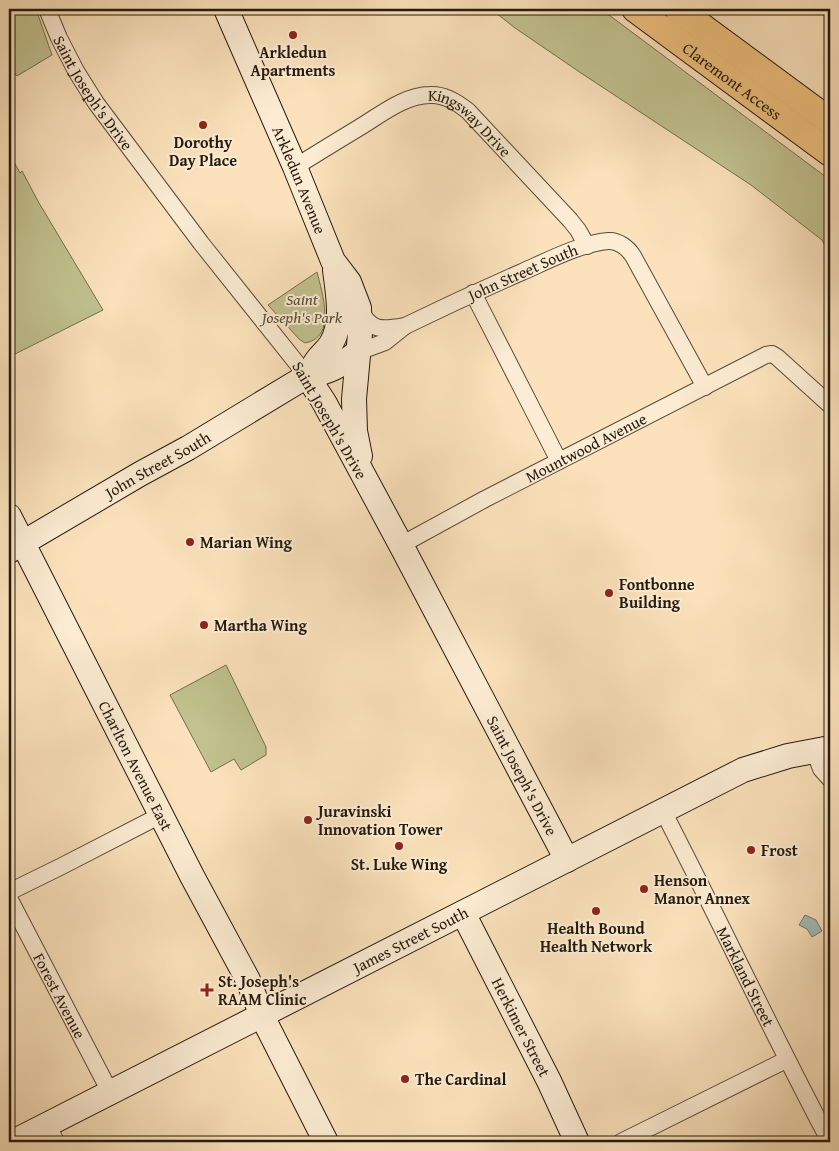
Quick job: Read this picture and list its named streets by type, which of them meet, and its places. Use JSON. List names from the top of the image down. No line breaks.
{"streets":{"main road":["Claremont Access","Saint Joseph's Drive","Arkledun Avenue","John Street South","Charlton Avenue East","James Street South","Herkimer Street"],"street":["Kingsway Drive","Mountwood Avenue","Markland Street","Forest Avenue"]},"crossings":[["Saint Joseph's Drive","Arkledun Avenue"],["Saint Joseph's Drive","John Street South"],["Saint Joseph's Drive","Mountwood Avenue"],["Saint Joseph's Drive","James Street South"],["Kingsway Drive","Arkledun Avenue"],["Kingsway Drive","John Street South"],["Arkledun Avenue","John Street South"],["John Street South","Mountwood Avenue"],["John Street South","Charlton Avenue East"],["Charlton Avenue East","James Street South"],["James Street South","Markland Street"],["James Street South","Forest Avenue"],["James Street South","Herkimer Street"]],"parks":["Saint Joseph's Park"],"places":{"other":["Arkledun Apartments","Dorothy Day Place","Marian Wing","Fontbonne Building","Martha Wing","Juravinski Innovation Tower","St. Luke Wing","Frost","Henson Manor Annex","Health Bound Health Network","The Cardinal"],"health":["St. Joseph's RAAM Clinic"]}}
